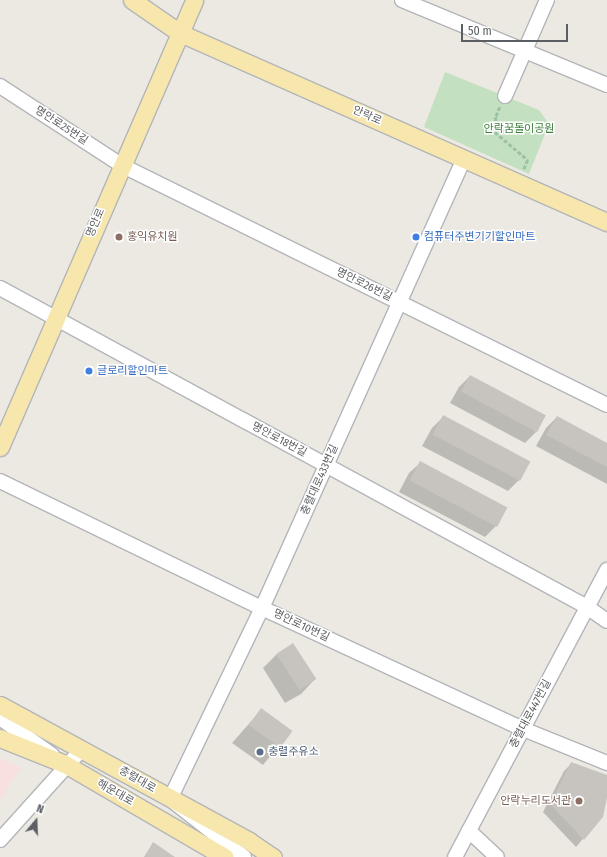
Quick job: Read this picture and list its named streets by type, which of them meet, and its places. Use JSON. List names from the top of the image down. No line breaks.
{"streets":{"main road":["안락로","명안로","충렬대로","해운대로"],"street":["명안로25번길","명안로26번길","명안로18번길","충렬대로433번길","명안로10번길","충렬대로447번길"]},"crossings":[["안락로","명안로"],["안락로","충렬대로433번길"],["명안로25번길","명안로"],["명안로25번길","명안로26번길"],["명안로","명안로26번길"],["명안로","명안로18번길"],["명안로26번길","충렬대로433번길"],["명안로18번길","충렬대로433번길"],["명안로18번길","충렬대로447번길"],["충렬대로433번길","명안로10번길"],["충렬대로433번길","충렬대로"],["명안로10번길","충렬대로447번길"]],"parks":["안락꿈돌이공원"],"places":["홍익유치원","컴퓨터주변기기할인마트","글로리할인마트","충렬주유소","안락누리도서관"],"scale_bar":"50 m","north":"top"}
